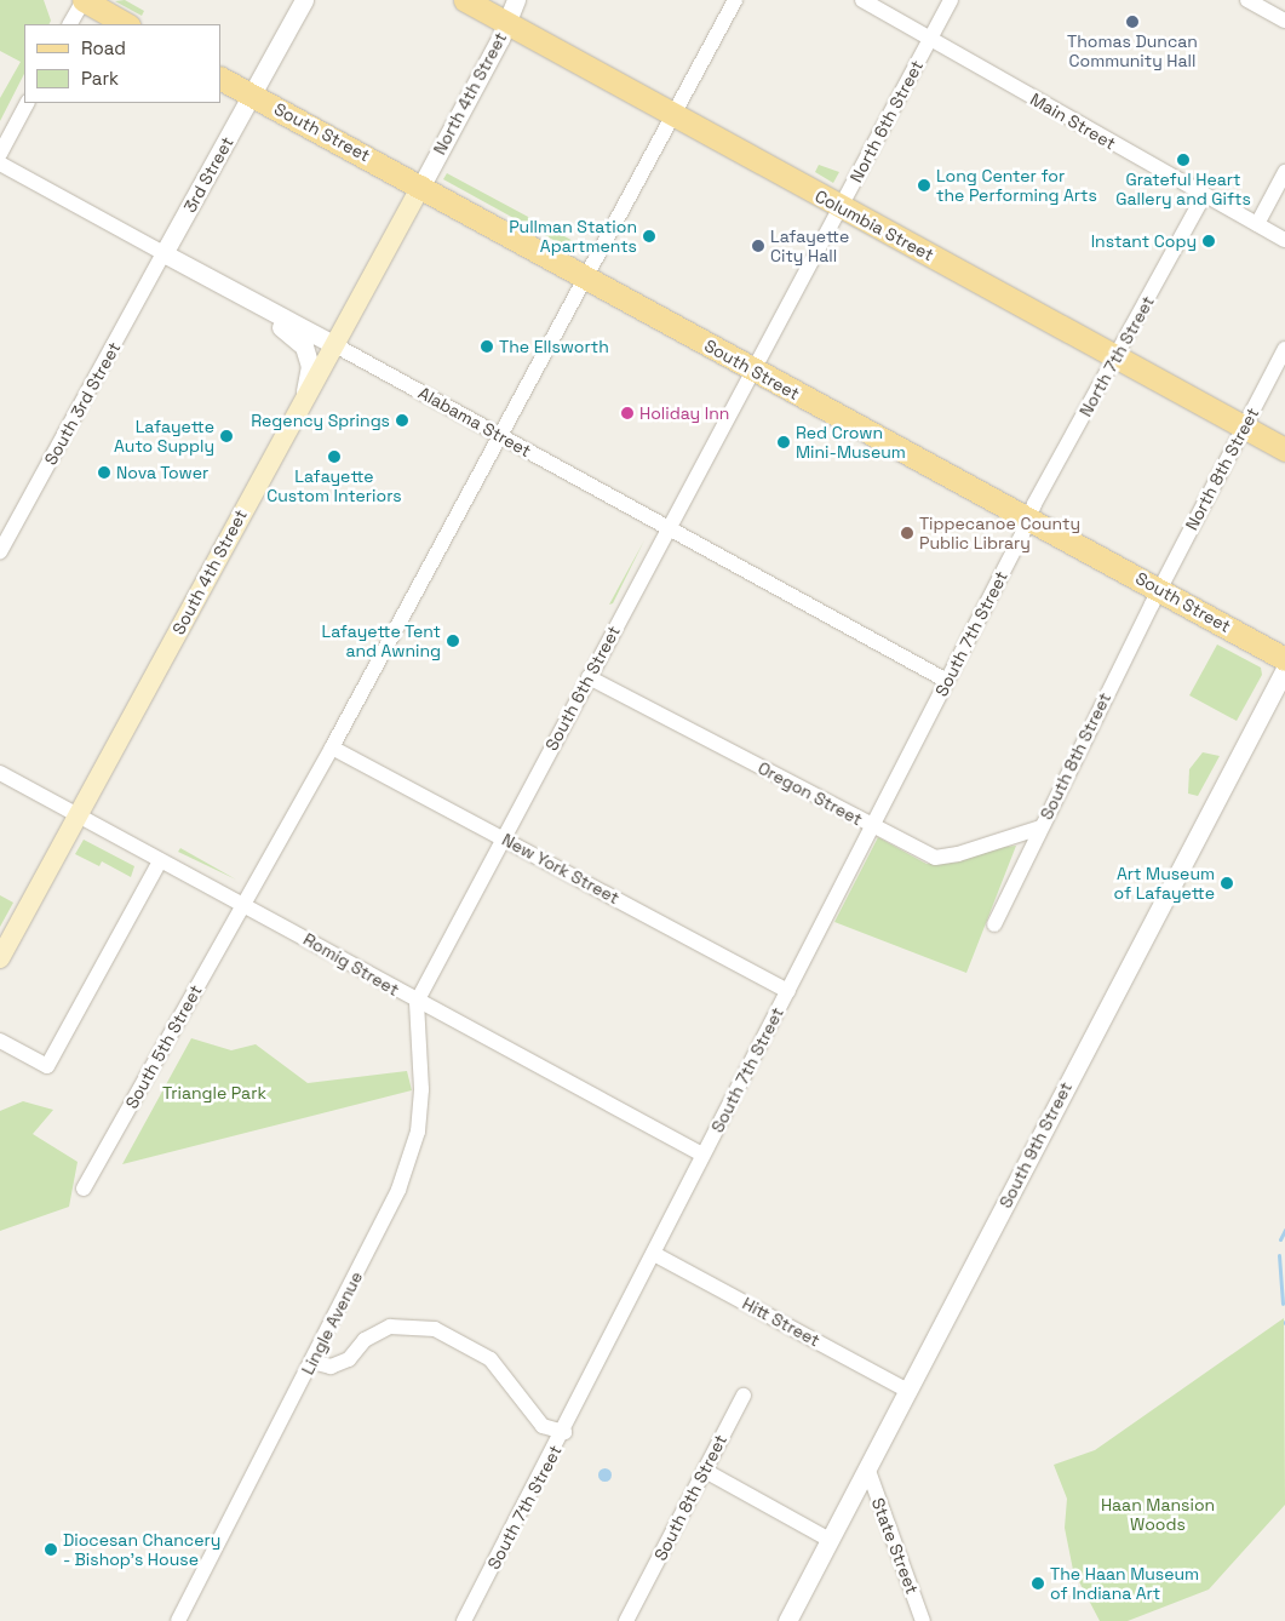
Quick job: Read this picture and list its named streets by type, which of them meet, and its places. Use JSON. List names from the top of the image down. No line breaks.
{"streets":{"main road":["South Street","Columbia Street","South 4th Street"],"street":["North 4th Street","North 6th Street","Main Street","3rd Street","North 7th Street","South 3rd Street","Alabama Street","North 8th Street","South 7th Street","South 6th Street","South 8th Street","Oregon Street","New York Street","Romig Street","South 5th Street","South 9th Street","Hitt Street","Lingle Avenue","State Street"]},"crossings":[["North 4th Street","South Street"],["North 4th Street","Columbia Street"],["North 4th Street","South 4th Street"],["North 6th Street","Main Street"],["North 6th Street","South Street"],["North 6th Street","Columbia Street"],["North 6th Street","South 6th Street"],["Main Street","North 7th Street"],["South Street","3rd Street"],["South Street","North 7th Street"],["South Street","North 8th Street"],["South Street","South 4th Street"],["South Street","South 7th Street"],["South Street","South 6th Street"],["South Street","South 8th Street"],["South Street","South 5th Street"],["3rd Street","South 3rd Street"],["3rd Street","Alabama Street"],["Columbia Street","North 7th Street"],["Columbia Street","North 8th Street"],["Columbia Street","South 5th Street"],["North 7th Street","South 7th Street"],["South 3rd Street","Alabama Street"],["Alabama Street","South 4th Street"],["Alabama Street","South 7th Street"],["Alabama Street","South 6th Street"],["Alabama Street","South 5th Street"],["North 8th Street","South 8th Street"],["South 4th Street","Romig Street"],["South 7th Street","Oregon Street"],["South 7th Street","New York Street"],["South 7th Street","Romig Street"],["South 7th Street","Hitt Street"],["South 6th Street","Oregon Street"],["South 6th Street","New York Street"],["South 6th Street","Romig Street"],["South 6th Street","Lingle Avenue"],["South 8th Street","Oregon Street"],["New York Street","South 5th Street"],["Romig Street","South 5th Street"],["Romig Street","Lingle Avenue"],["South 9th Street","Hitt Street"],["South 9th Street","State Street"]],"parks":["Triangle Park","Haan Mansion Woods"],"places":["Thomas Duncan Community Hall","Grateful Heart Gallery and Gifts","Long Center for the Performing Arts","Pullman Station Apartments","Instant Copy","Lafayette City Hall","The Ellsworth","Holiday Inn","Regency Springs","Lafayette Auto Supply","Red Crown Mini-Museum","Lafayette Custom Interiors","Nova Tower","Tippecanoe County Public Library","Lafayette Tent and Awning","Art Museum of Lafayette","Diocesan Chancery - Bishop's House","The Haan Museum of Indiana Art"],"legend":["Road","Park"]}
